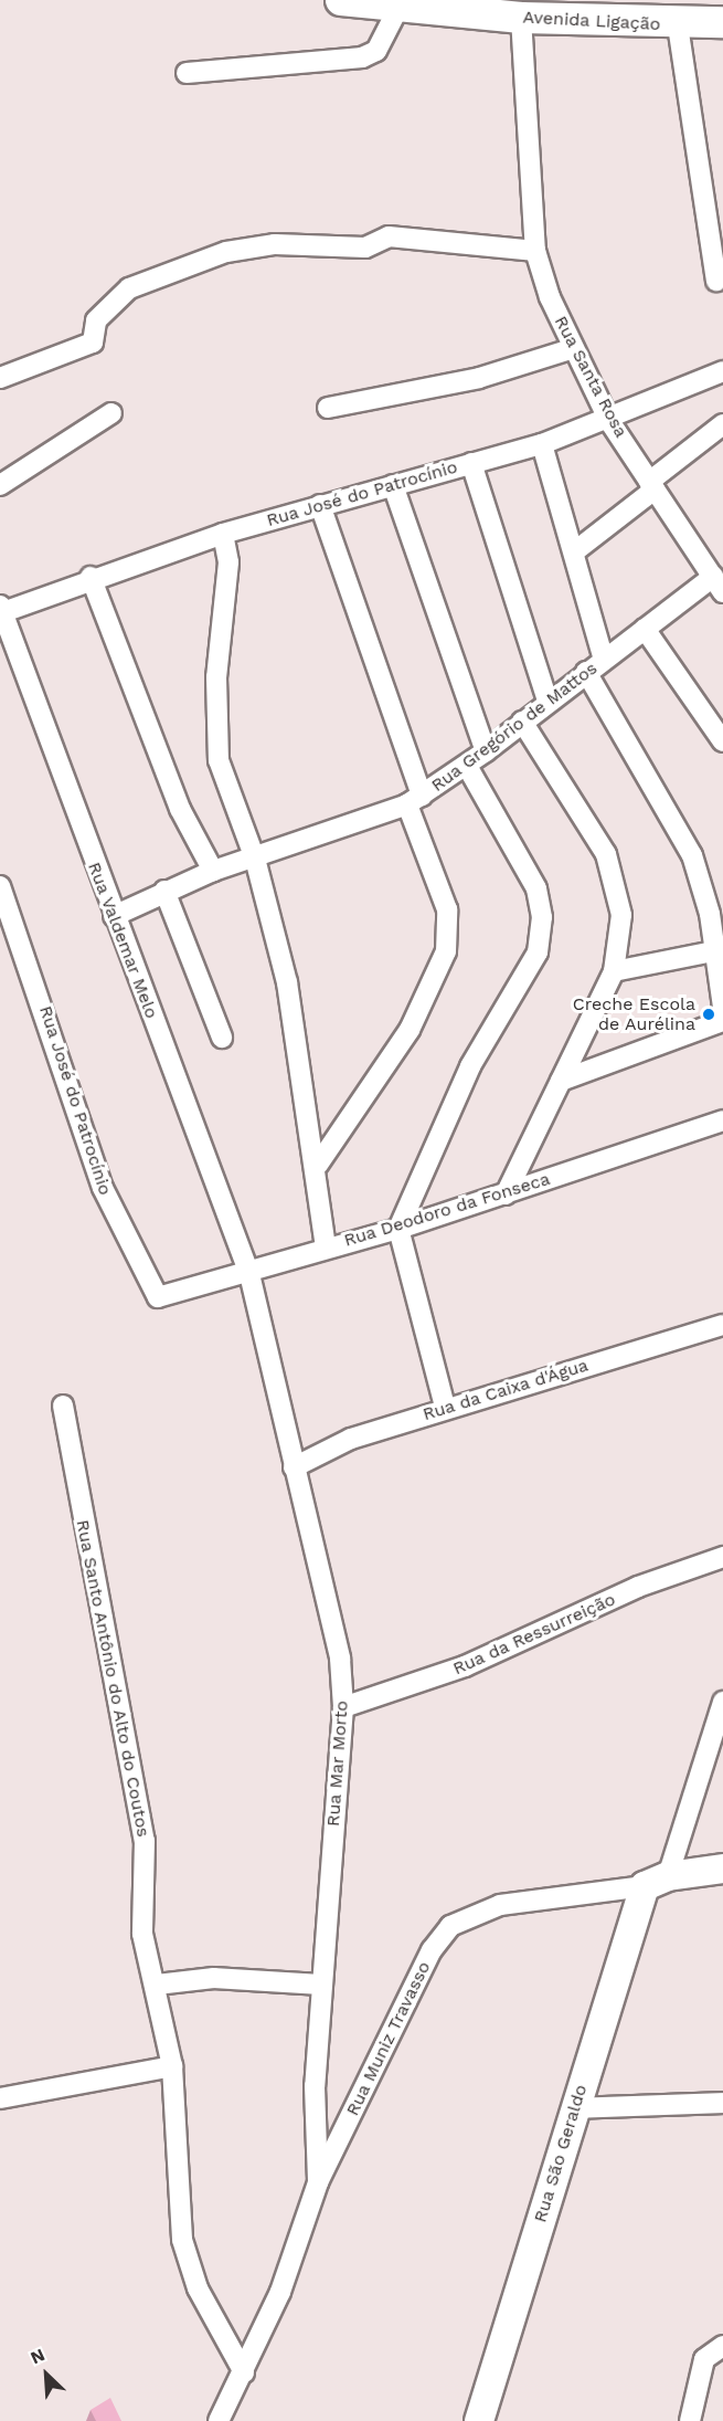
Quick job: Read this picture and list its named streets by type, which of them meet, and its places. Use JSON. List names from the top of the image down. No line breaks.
{"streets":{"main road":["Avenida Ligação"],"street":["Rua Santa Rosa","Rua José do Patrocínio","Rua Gregório de Mattos","Rua Valdemar Melo","Rua Deodoro da Fonseca","Rua da Caixa d'Água","Rua da Ressurreição","Rua Santo Antônio do Alto do Coutos","Rua Mar Morto","Rua Muniz Travasso","Rua São Geraldo"]},"crossings":[["Avenida Ligação","Rua Santa Rosa"],["Rua Santa Rosa","Rua José do Patrocínio"],["Rua Santa Rosa","Rua Gregório de Mattos"],["Rua José do Patrocínio","Rua Valdemar Melo"],["Rua José do Patrocínio","Rua Deodoro da Fonseca"],["Rua Gregório de Mattos","Rua Valdemar Melo"],["Rua Valdemar Melo","Rua Deodoro da Fonseca"],["Rua Valdemar Melo","Rua Mar Morto"],["Rua Deodoro da Fonseca","Rua Mar Morto"],["Rua da Caixa d'Água","Rua Mar Morto"],["Rua da Ressurreição","Rua Mar Morto"],["Rua Santo Antônio do Alto do Coutos","Rua Muniz Travasso"],["Rua Mar Morto","Rua Muniz Travasso"],["Rua Muniz Travasso","Rua São Geraldo"]],"places":["Creche Escola de Aurélina"],"north":"top left"}
